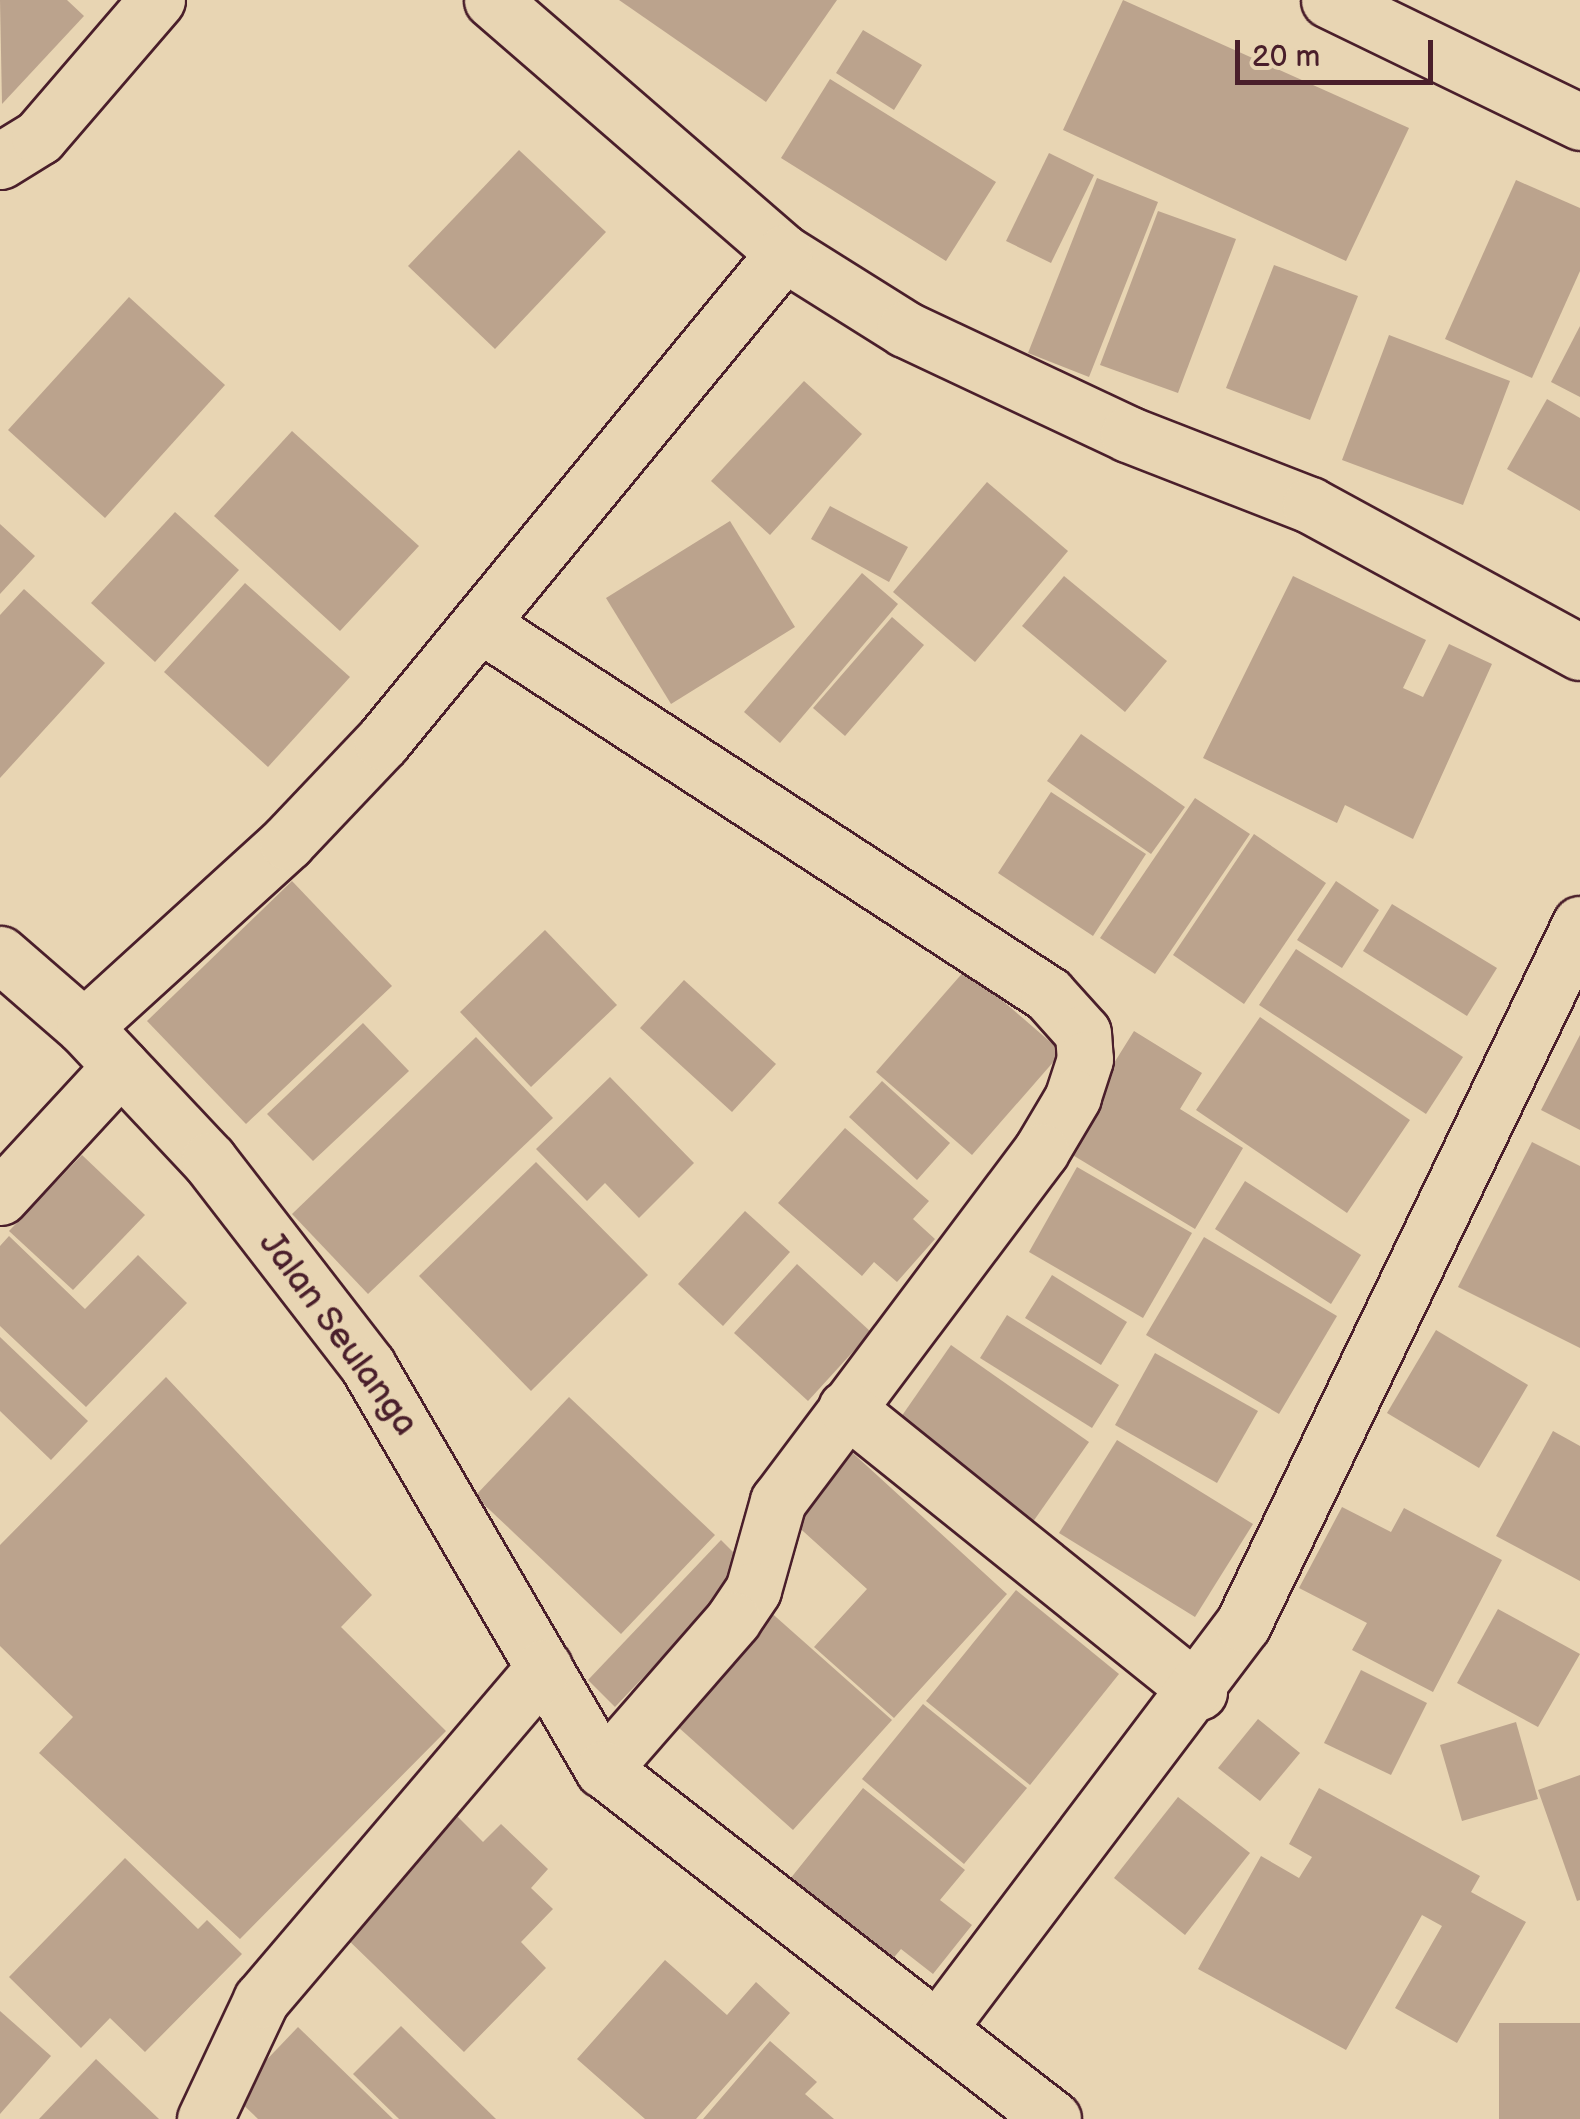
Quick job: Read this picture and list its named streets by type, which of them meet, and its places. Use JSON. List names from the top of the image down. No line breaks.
{"streets":{"street":["Jalan Seulanga"]},"scale_bar":"20 m"}
